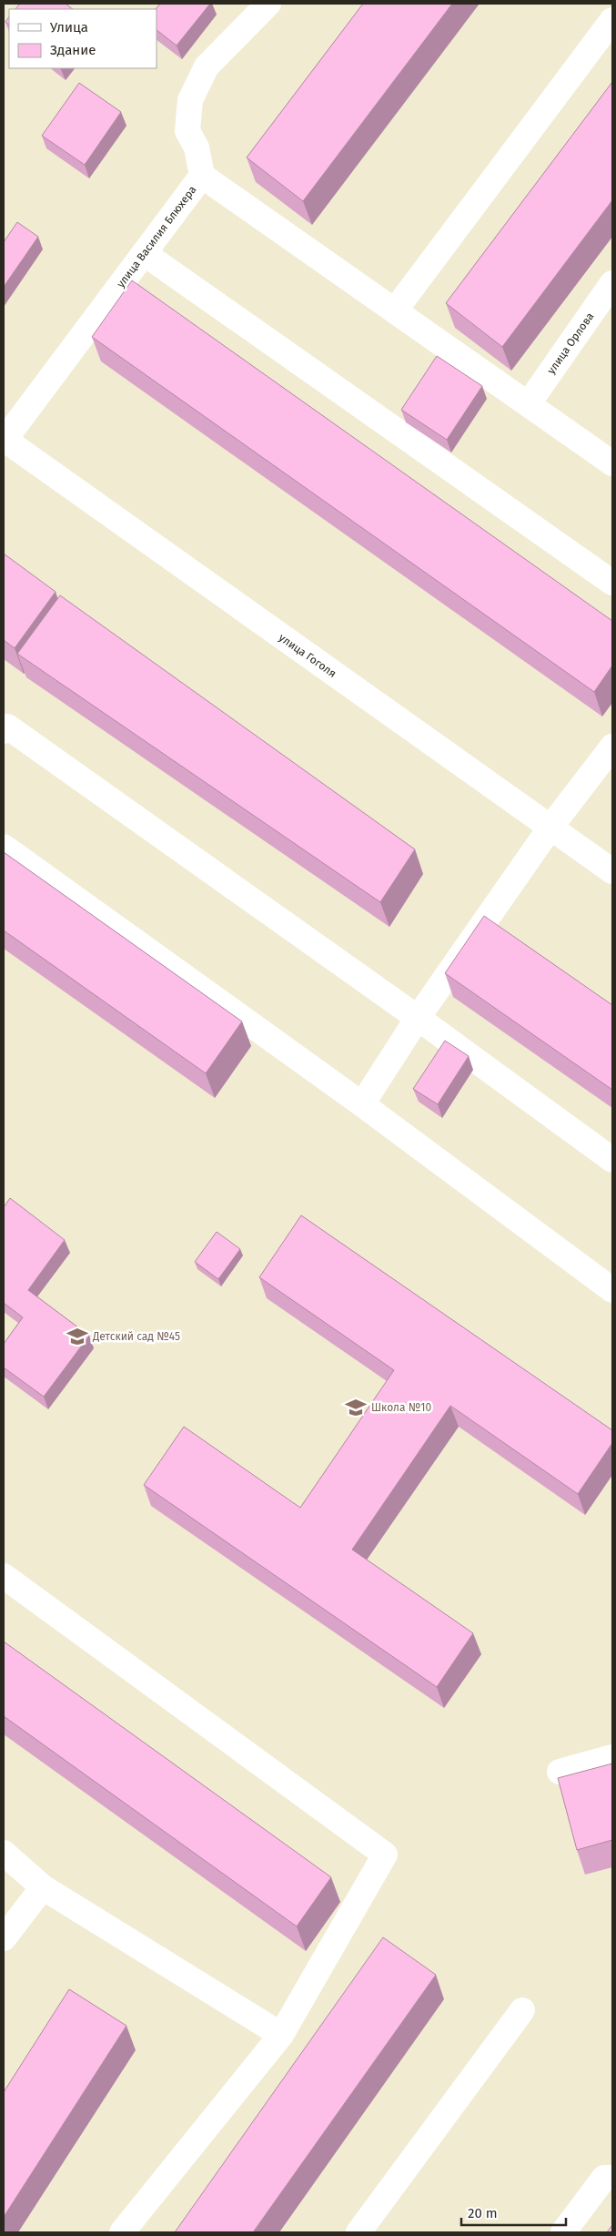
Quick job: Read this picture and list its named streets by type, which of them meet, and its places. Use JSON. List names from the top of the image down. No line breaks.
{"streets":{"main road":["улица Василия Блюхера","улица Орлова","улица Гоголя"]},"crossings":[["улица Василия Блюхера","улица Гоголя"]],"places":{"school or university":["Детский сад №45","Школа №10"]},"legend":["Улица","Здание"],"scale_bar":"20 m"}
